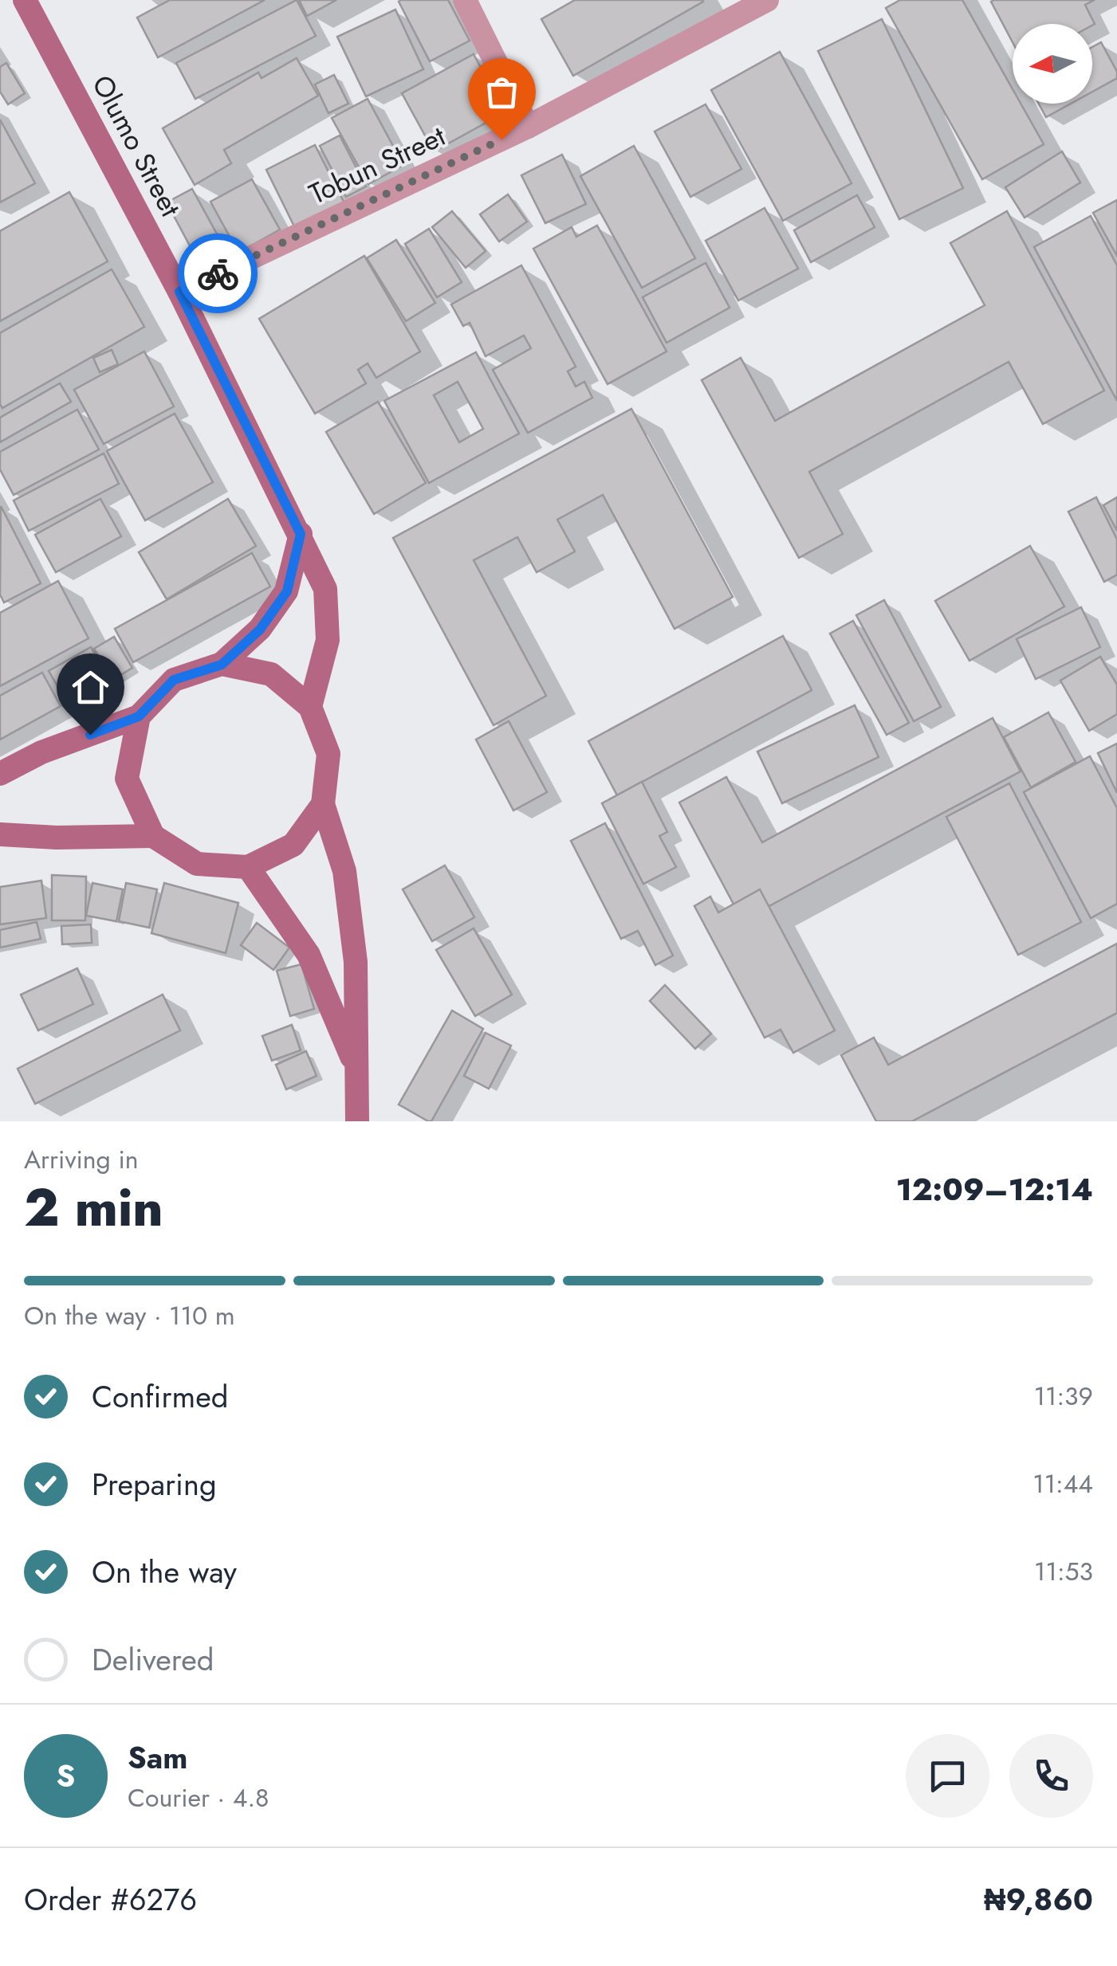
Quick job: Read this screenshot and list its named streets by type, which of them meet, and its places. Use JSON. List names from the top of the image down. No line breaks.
{"streets":{"street":["Olumo Street","Tobun Street"]},"crossings":[["Olumo Street","Tobun Street"]],"north":"left","page":{"heading":["2 min","Arriving in","12:09–12:14"],"panel":["Sam","Courier · 4.8","Order #6276","₦9,860"],"bar":"On the way · 110 m","list":[["Confirmed","11:39"],["Preparing","11:44"],["On the way","11:53"],"Delivered"],"round":"S"}}
